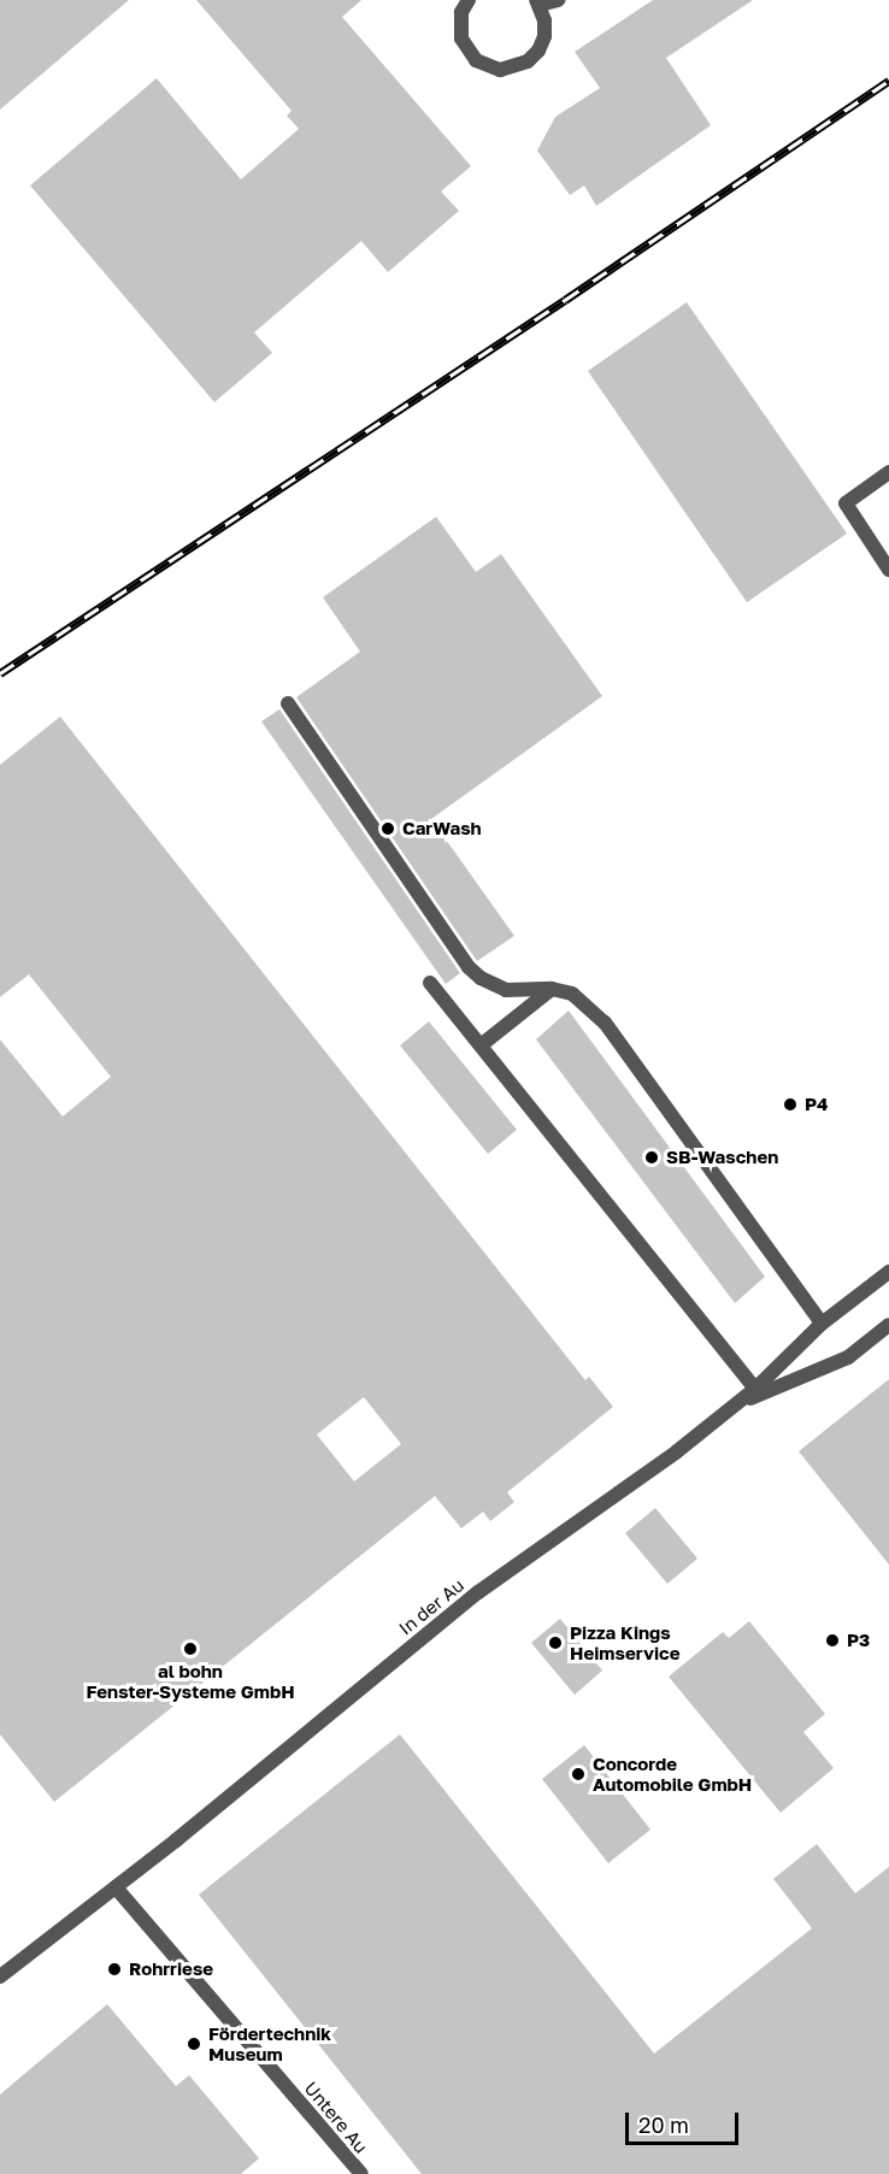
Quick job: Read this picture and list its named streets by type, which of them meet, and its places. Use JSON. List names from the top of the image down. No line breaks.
{"streets":{"street":["In der Au","Untere Au"]},"crossings":[["In der Au","Untere Au"]],"places":["CarWash","P4","SB-Waschen","P3","Pizza Kings Heimservice","al bohn Fenster-Systeme GmbH","Concorde Automobile GmbH","Rohrriese","Fördertechnik Museum"],"scale_bar":"20 m"}
